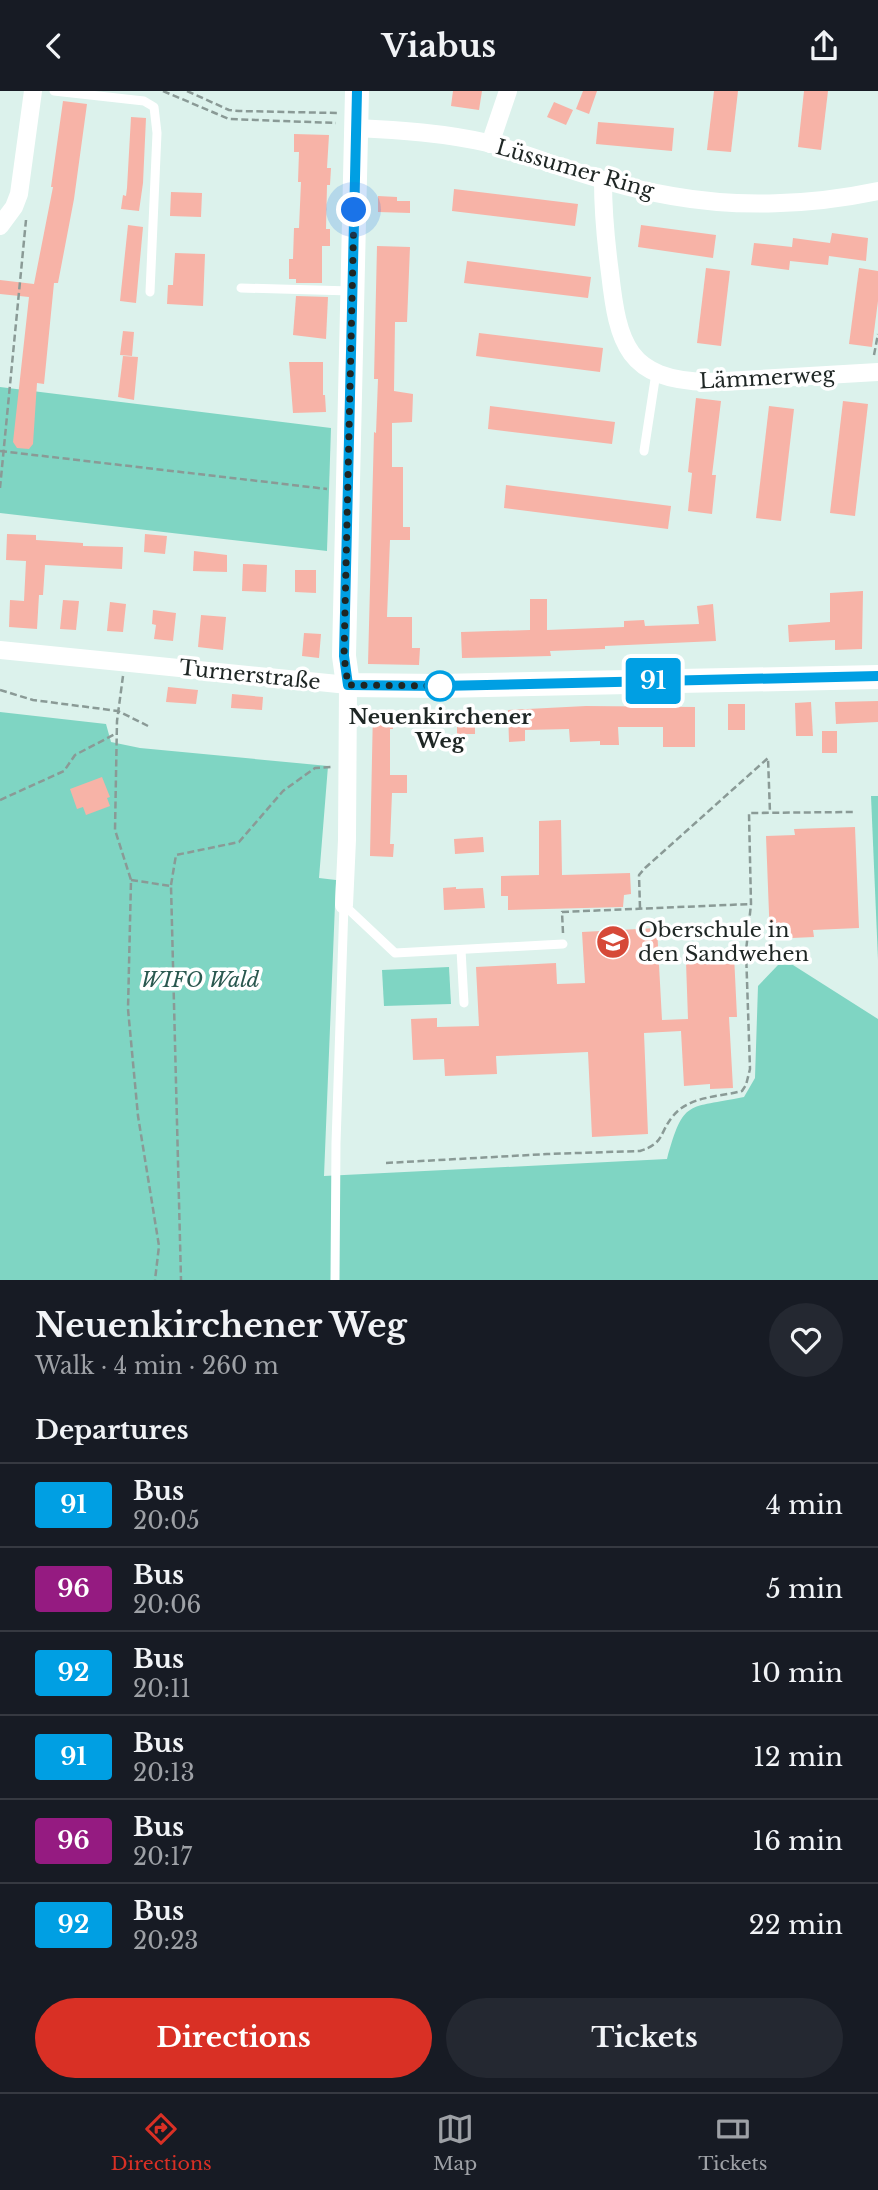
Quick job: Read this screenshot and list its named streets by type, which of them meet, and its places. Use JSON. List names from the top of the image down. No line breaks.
{"streets":{"street":["Lüssumer Ring","Lämmerweg","Turnerstraße"]},"crossings":[["Lüssumer Ring","Lämmerweg"]],"parks":["WIFO Wald"],"places":{"other":["Neuenkirchener Weg"],"school or university":["Oberschule in den Sandwehen"]},"lines":["bus line 91"],"page":{"header":"Viabus","on_map":"91","heading":[["Neuenkirchener Weg","Walk · 4 min · 260 m"],"Departures"],"list":[{"mark":"91","name":"Bus","note":"20:05","value":"4 min"},{"mark":"96","name":"Bus","note":"20:06","value":"5 min"},{"mark":"92","name":"Bus","note":"20:11","value":"10 min"},{"mark":"91","name":"Bus","note":"20:13","value":"12 min"},{"mark":"96","name":"Bus","note":"20:17","value":"16 min"},{"mark":"92","name":"Bus","note":"20:23","value":"22 min"}],"buttons":["Directions","Tickets"],"tabs":["Directions","Map","Tickets"]}}
